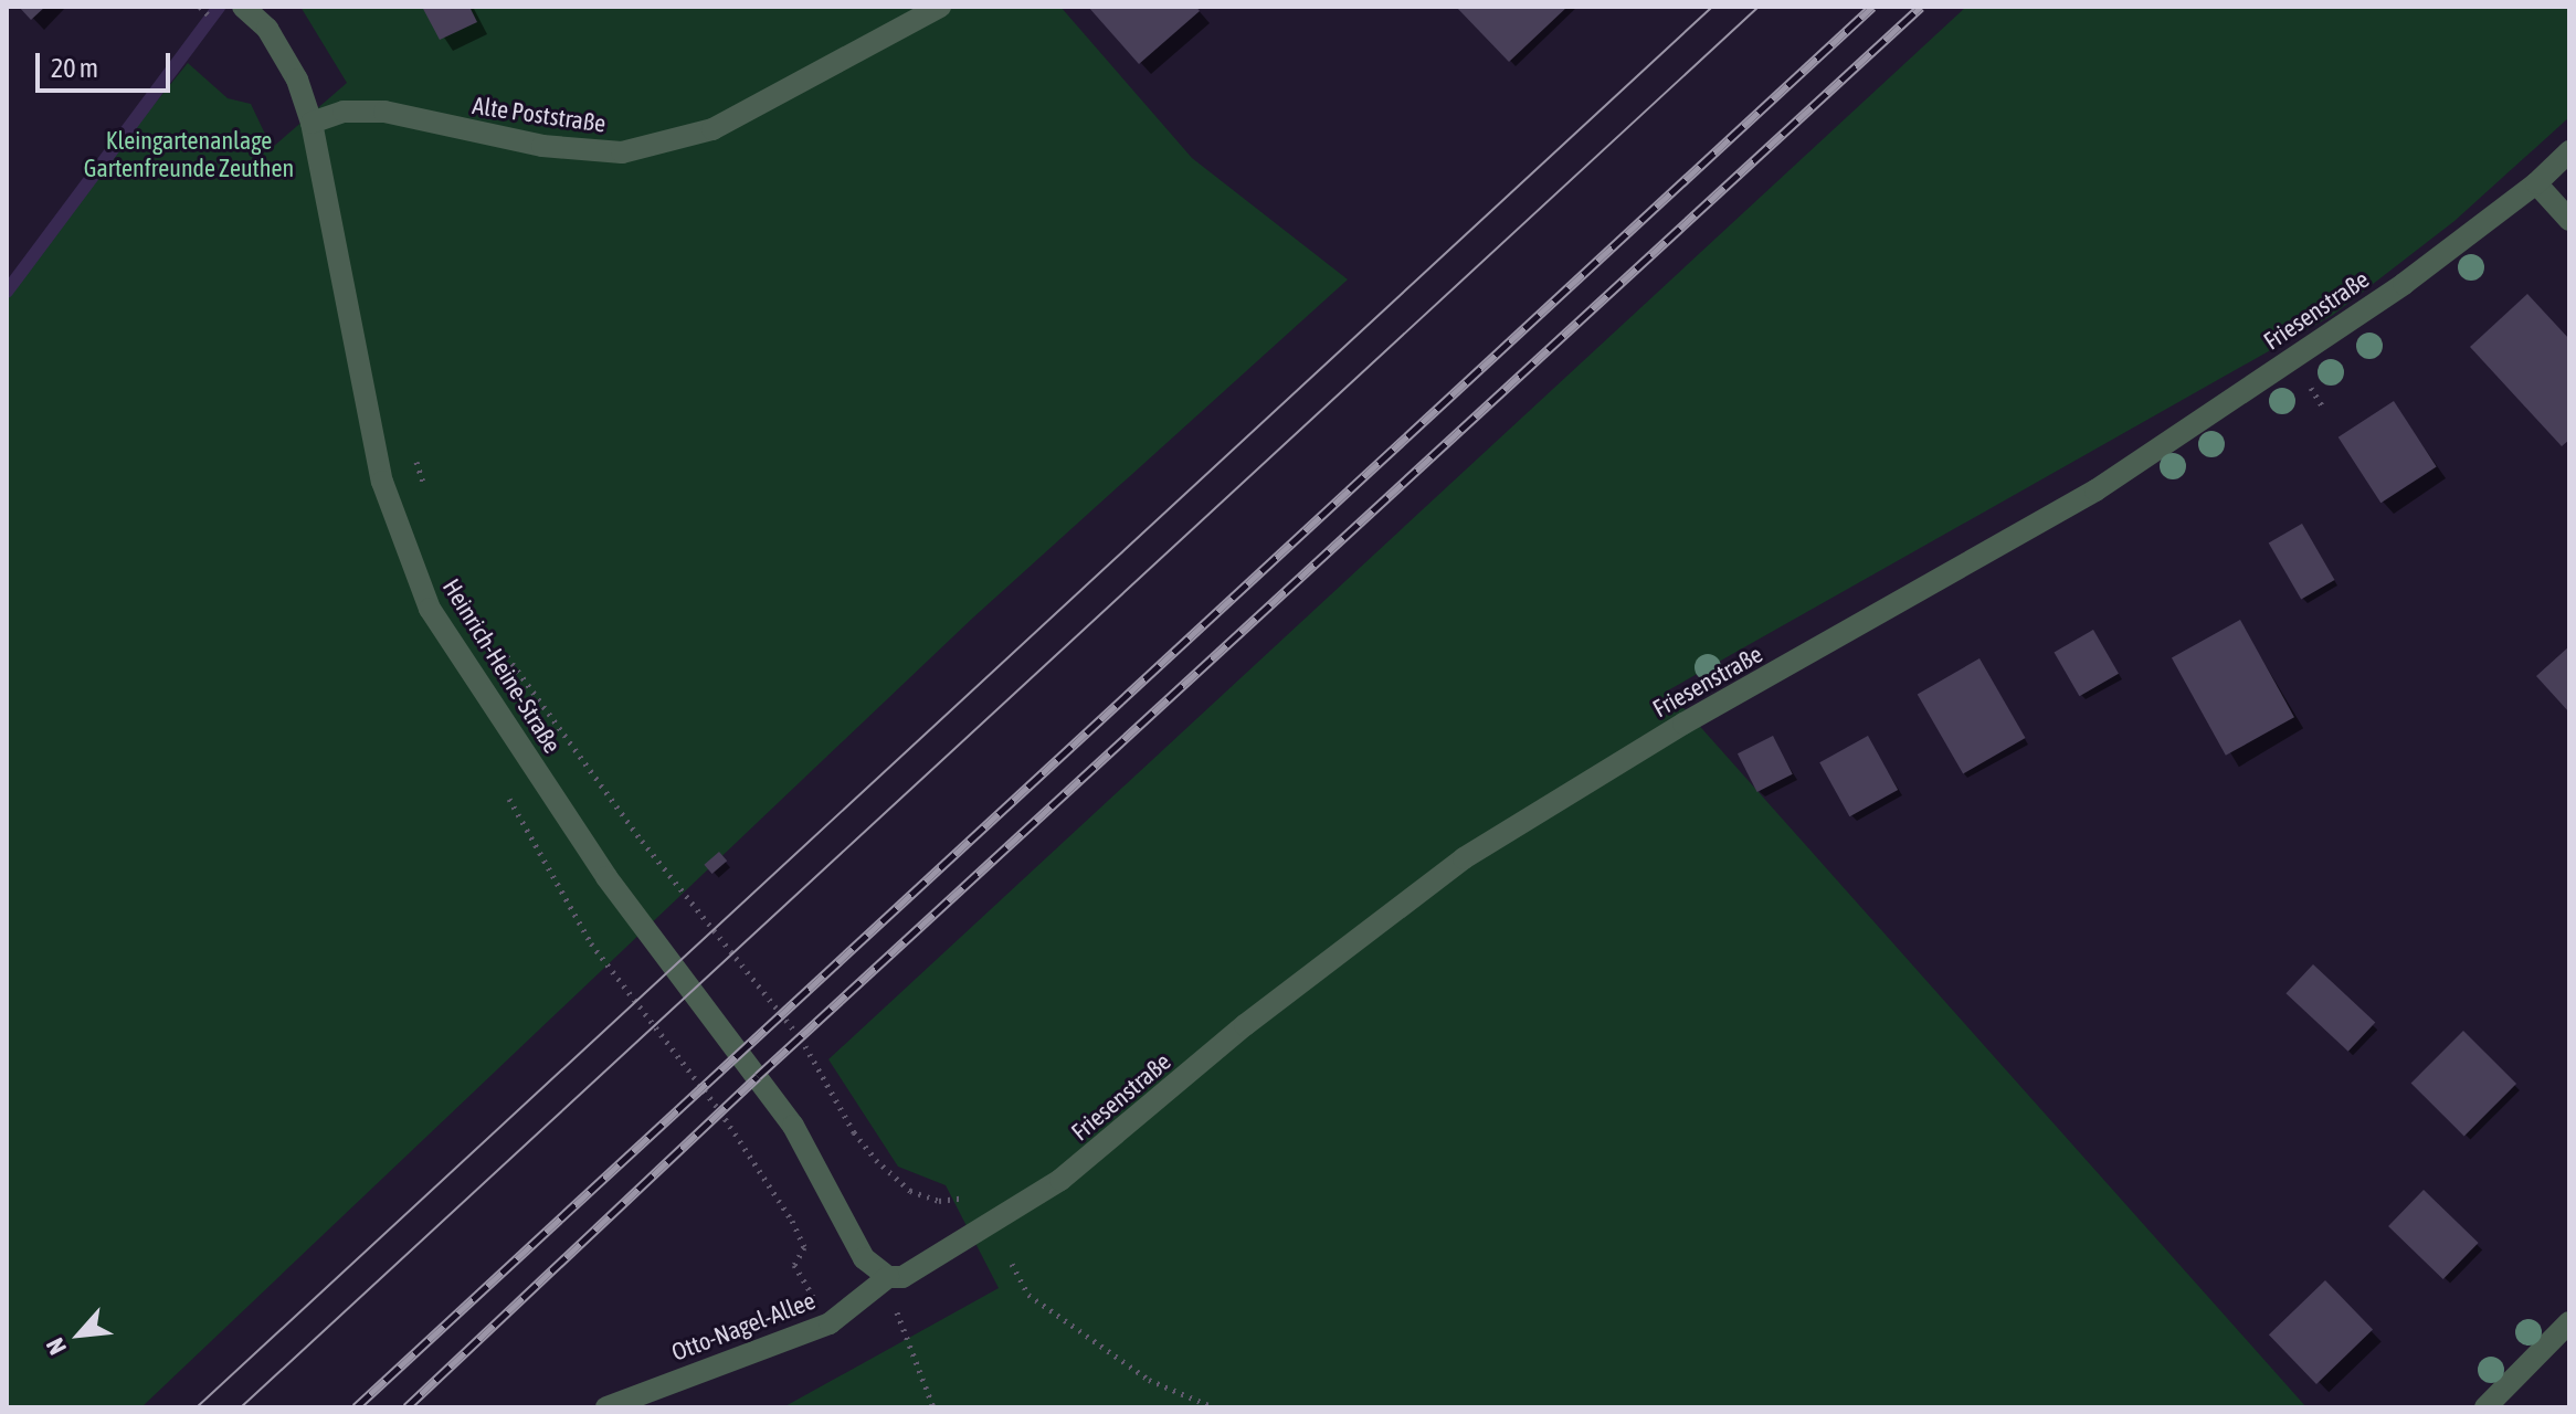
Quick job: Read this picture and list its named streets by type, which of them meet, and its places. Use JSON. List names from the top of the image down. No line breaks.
{"streets":{"street":["Alte Poststraße","Friesenstraße","Heinrich-Heine-Straße","Otto-Nagel-Allee"]},"crossings":[["Alte Poststraße","Heinrich-Heine-Straße"],["Friesenstraße","Heinrich-Heine-Straße"],["Friesenstraße","Otto-Nagel-Allee"],["Heinrich-Heine-Straße","Otto-Nagel-Allee"]],"parks":["Kleingartenanlage Gartenfreunde Zeuthen"],"scale_bar":"20 m","north":"bottom left"}
